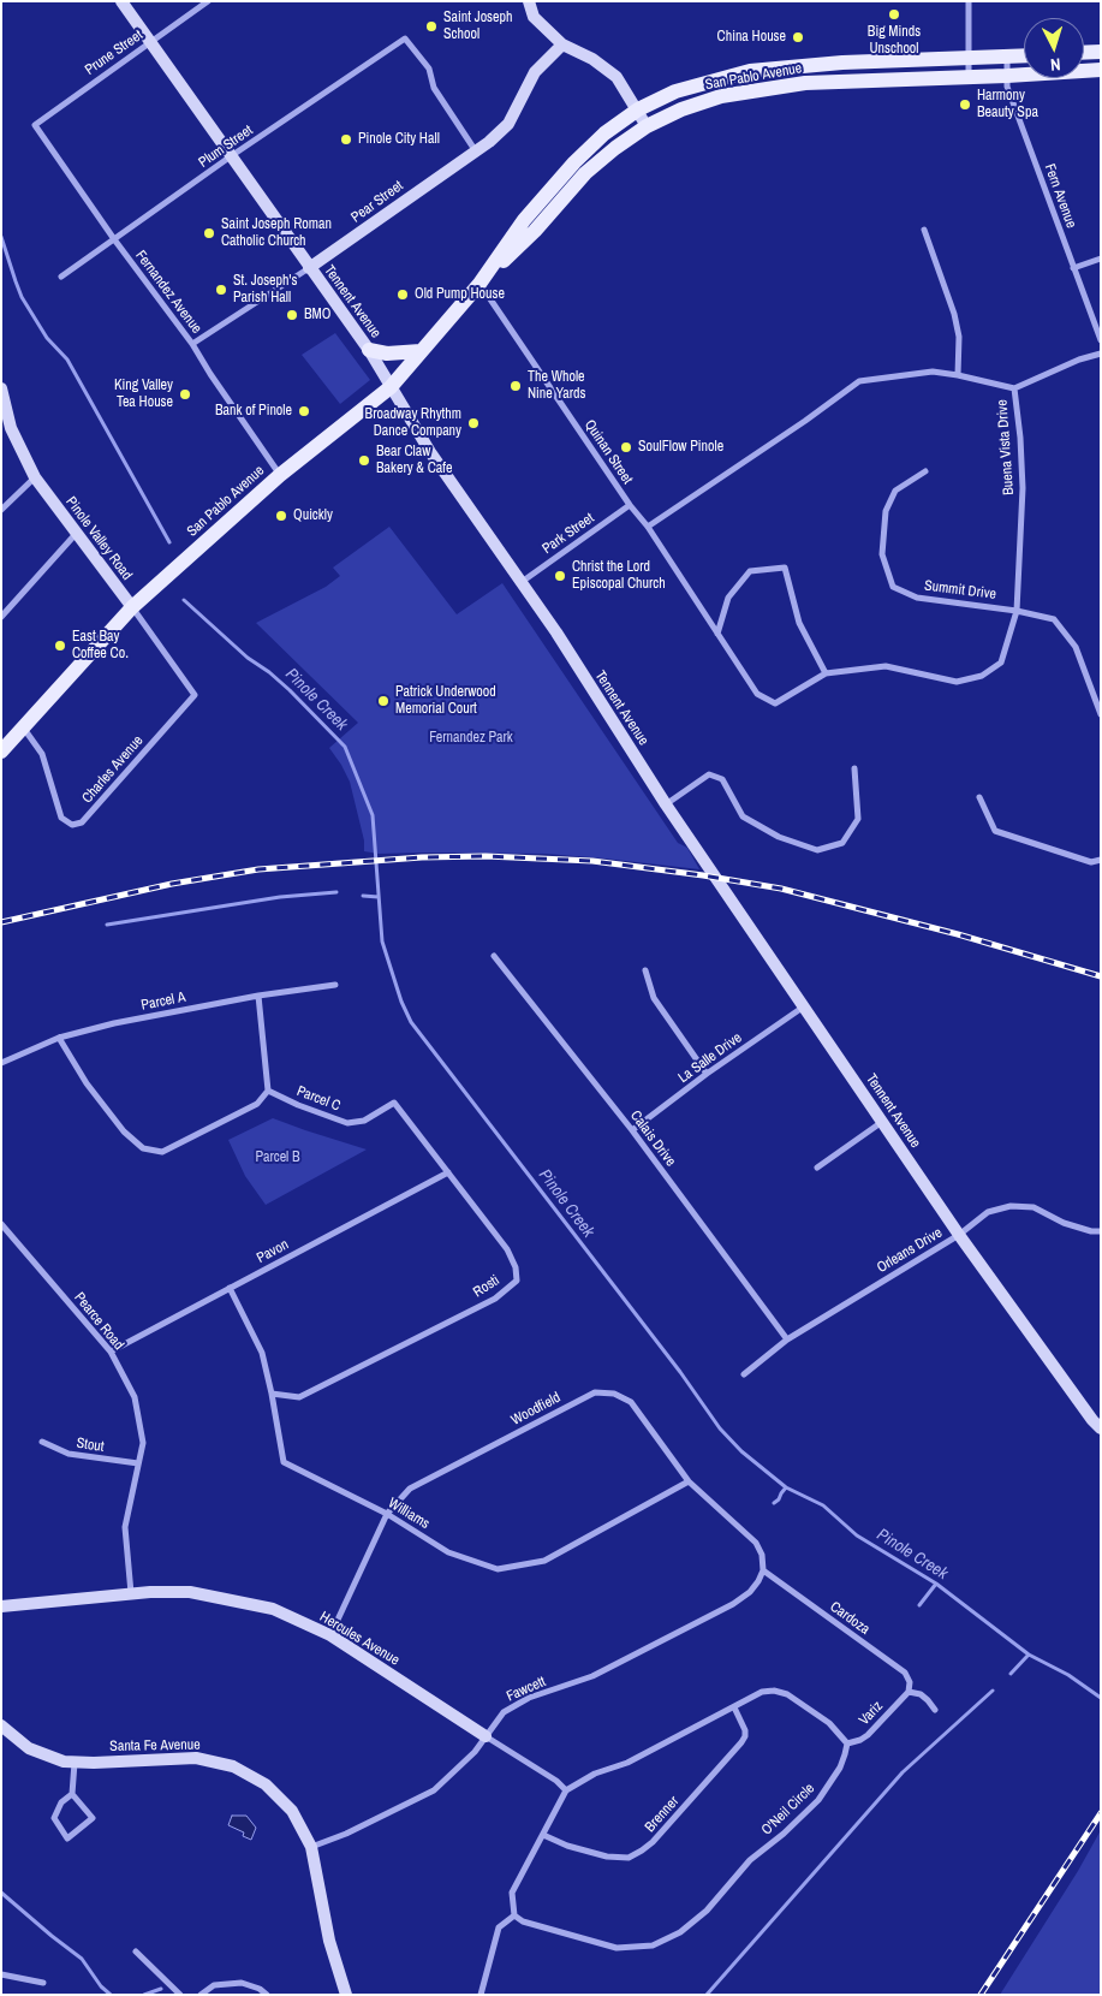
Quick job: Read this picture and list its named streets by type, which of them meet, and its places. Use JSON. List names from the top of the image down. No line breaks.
{"streets":{"main road":["San Pablo Avenue"],"street":["Prune Street","Plum Street","Fern Avenue","Pear Street","Fernandez Avenue","Tennent Avenue","Buena Vista Drive","Quinan Street","Park Street","Pinole Valley Road","Summit Drive","Charles Avenue","Parcel A","La Salle Drive","Parcel C","Calais Drive","Orleans Drive","Pavon","Rosti","Pearce Road","Woodfield","Stout","Williams","Cardoza","Hercules Avenue","Fawcett","Variz","Santa Fe Avenue","O'Neil Circle","Brenner"]},"crossings":[["Prune Street","Fernandez Avenue"],["Prune Street","Tennent Avenue"],["San Pablo Avenue","Fern Avenue"],["San Pablo Avenue","Fernandez Avenue"],["San Pablo Avenue","Tennent Avenue"],["San Pablo Avenue","Quinan Street"],["San Pablo Avenue","Pinole Valley Road"],["San Pablo Avenue","Charles Avenue"],["Plum Street","Pear Street"],["Plum Street","Fernandez Avenue"],["Plum Street","Tennent Avenue"],["Pear Street","Fernandez Avenue"],["Pear Street","Tennent Avenue"],["Tennent Avenue","Park Street"],["Tennent Avenue","La Salle Drive"],["Tennent Avenue","Orleans Drive"],["Buena Vista Drive","Quinan Street"],["Buena Vista Drive","Summit Drive"],["Quinan Street","Park Street"],["Pinole Valley Road","Charles Avenue"],["La Salle Drive","Calais Drive"],["Parcel C","Rosti"],["Calais Drive","Orleans Drive"],["Pavon","Rosti"],["Pavon","Pearce Road"],["Pavon","Williams"],["Rosti","Williams"],["Pearce Road","Stout"],["Pearce Road","Hercules Avenue"],["Woodfield","Williams"],["Woodfield","Cardoza"],["Woodfield","Hercules Avenue"],["Woodfield","Fawcett"],["Cardoza","Fawcett"],["Cardoza","Variz"],["Hercules Avenue","Fawcett"],["Fawcett","Santa Fe Avenue"],["Variz","O'Neil Circle"]],"water":["Pinole Creek"],"parks":["Fernandez Park","Parcel B"],"places":["Big Minds Unschool","Saint Joseph School","China House","Harmony Beauty Spa","Pinole City Hall","Saint Joseph Roman Catholic Church","St. Joseph's Parish Hall","Old Pump House","BMO","The Whole Nine Yards","King Valley Tea House","Bank of Pinole","Broadway Rhythm Dance Company","SoulFlow Pinole","Bear Claw Bakery & Cafe","Quickly","Christ the Lord Episcopal Church","East Bay Coffee Co.","Patrick Underwood Memorial Court"],"north":"bottom"}
